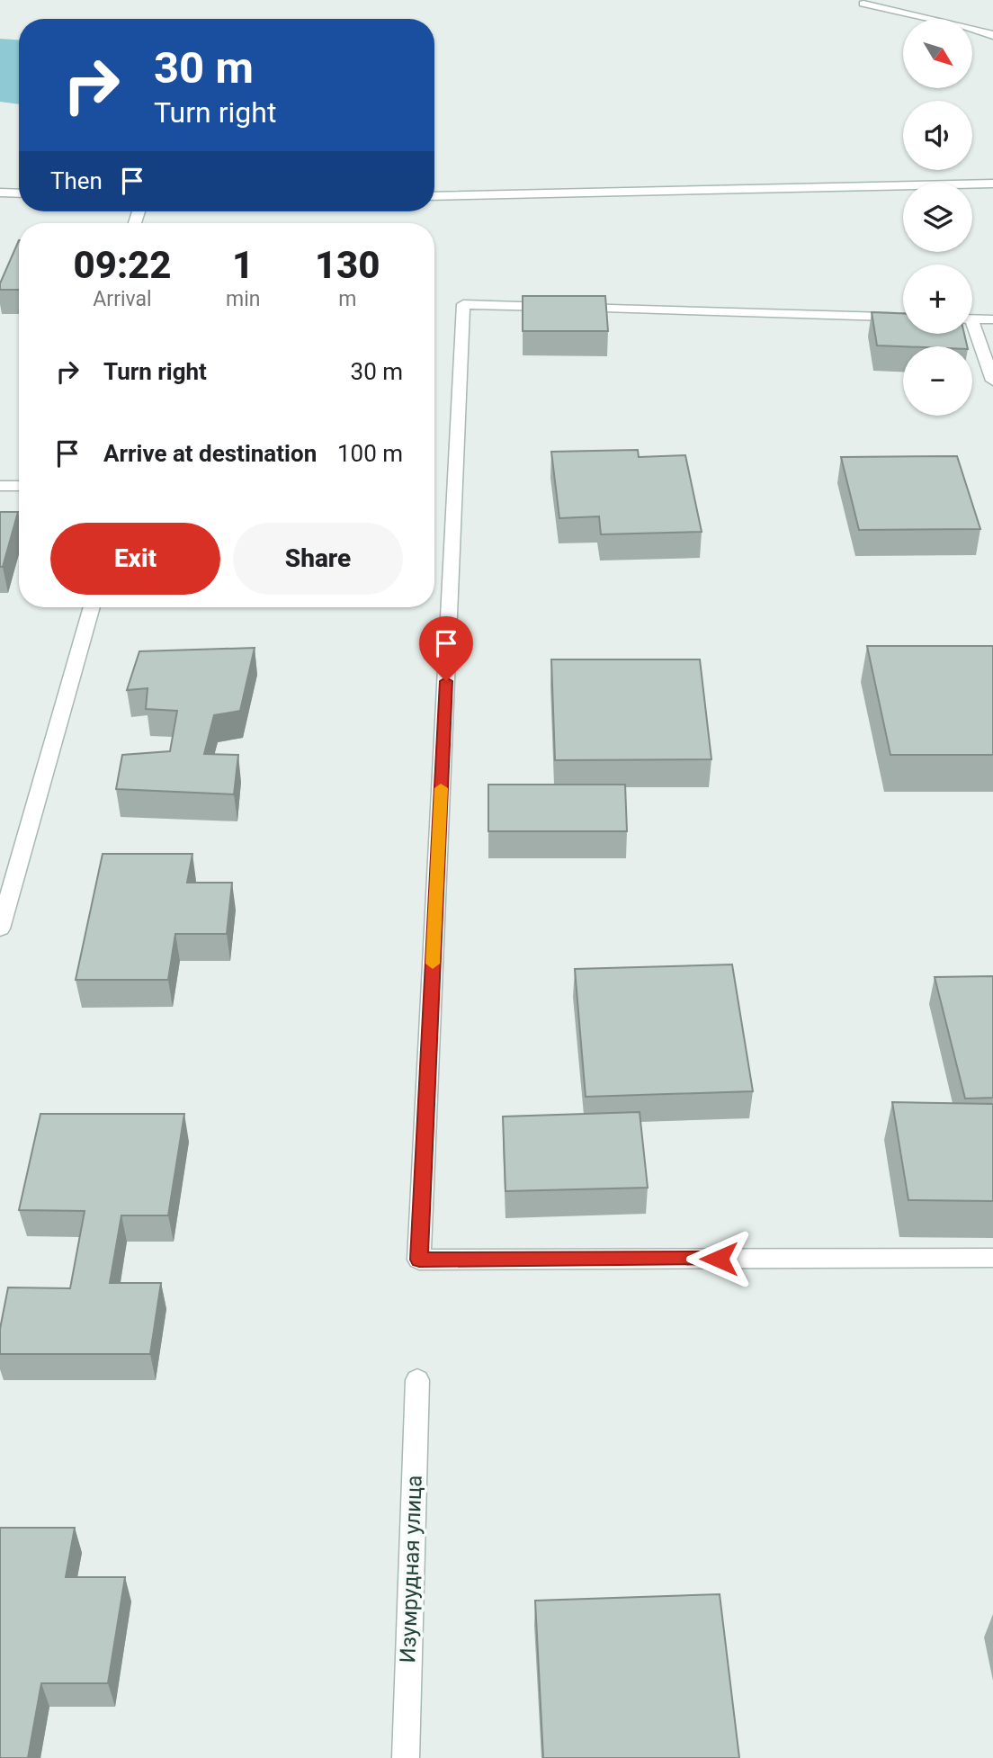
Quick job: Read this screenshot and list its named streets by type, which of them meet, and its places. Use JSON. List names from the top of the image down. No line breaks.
{"streets":{"street":["Изумрудная улица"]},"north":"bottom right","page":{"map_buttons":["+","−"],"turn":["30 m","Turn right"],"then":"Then","eta":["09:22","Arrival","1","min","130","m"],"list":[{"name":"Turn right","value":"30 m"},{"name":"Arrive at destination","value":"100 m"}],"buttons":["Exit","Share"]}}
